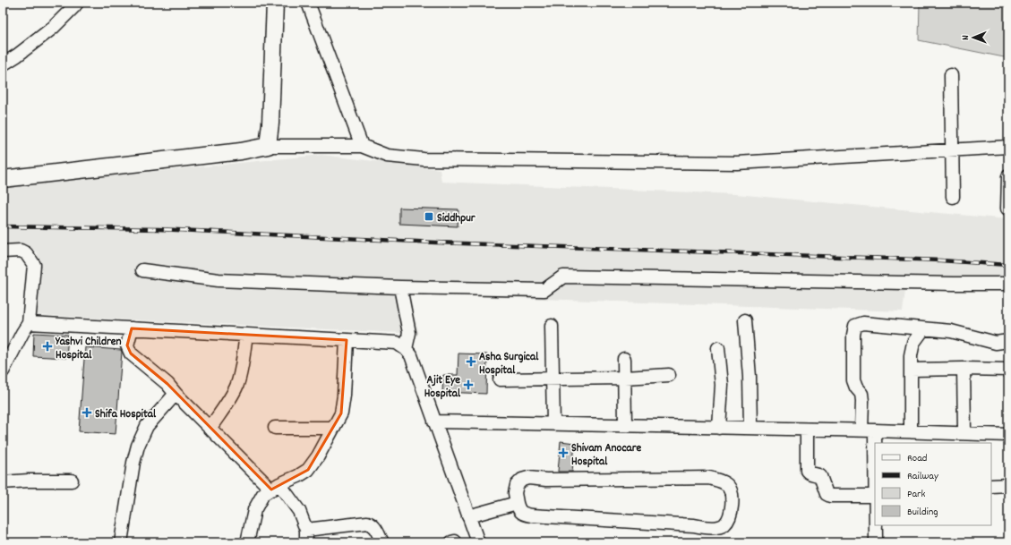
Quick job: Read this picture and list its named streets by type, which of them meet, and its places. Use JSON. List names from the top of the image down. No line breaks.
{"places":{"transit":["Siddhpur"],"health":["Yashvi Children Hospital","Asha Surgical Hospital","Ajit Eye Hospital","Shifa Hospital","Shivam Anocare Hospital"]},"legend":["Road","Railway","Park","Building"],"north":"left"}
